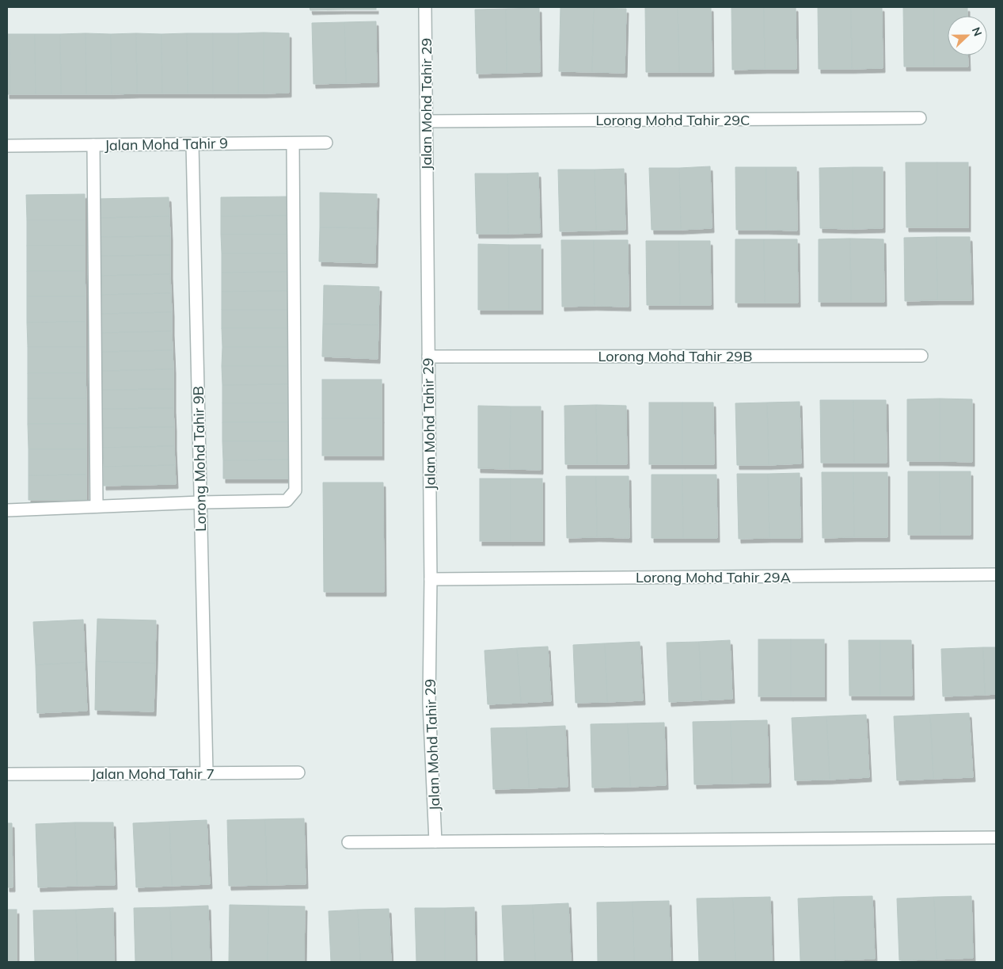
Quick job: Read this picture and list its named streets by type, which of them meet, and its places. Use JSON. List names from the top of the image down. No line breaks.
{"streets":{"street":["Jalan Mohd Tahir 29","Lorong Mohd Tahir 29C","Jalan Mohd Tahir 9","Lorong Mohd Tahir 29B","Lorong Mohd Tahir 9B","Lorong Mohd Tahir 29A","Jalan Mohd Tahir 7"]},"crossings":[["Jalan Mohd Tahir 29","Lorong Mohd Tahir 29C"],["Jalan Mohd Tahir 29","Lorong Mohd Tahir 29B"],["Jalan Mohd Tahir 29","Lorong Mohd Tahir 29A"],["Jalan Mohd Tahir 9","Lorong Mohd Tahir 9B"],["Lorong Mohd Tahir 9B","Jalan Mohd Tahir 7"]],"north":"right"}
